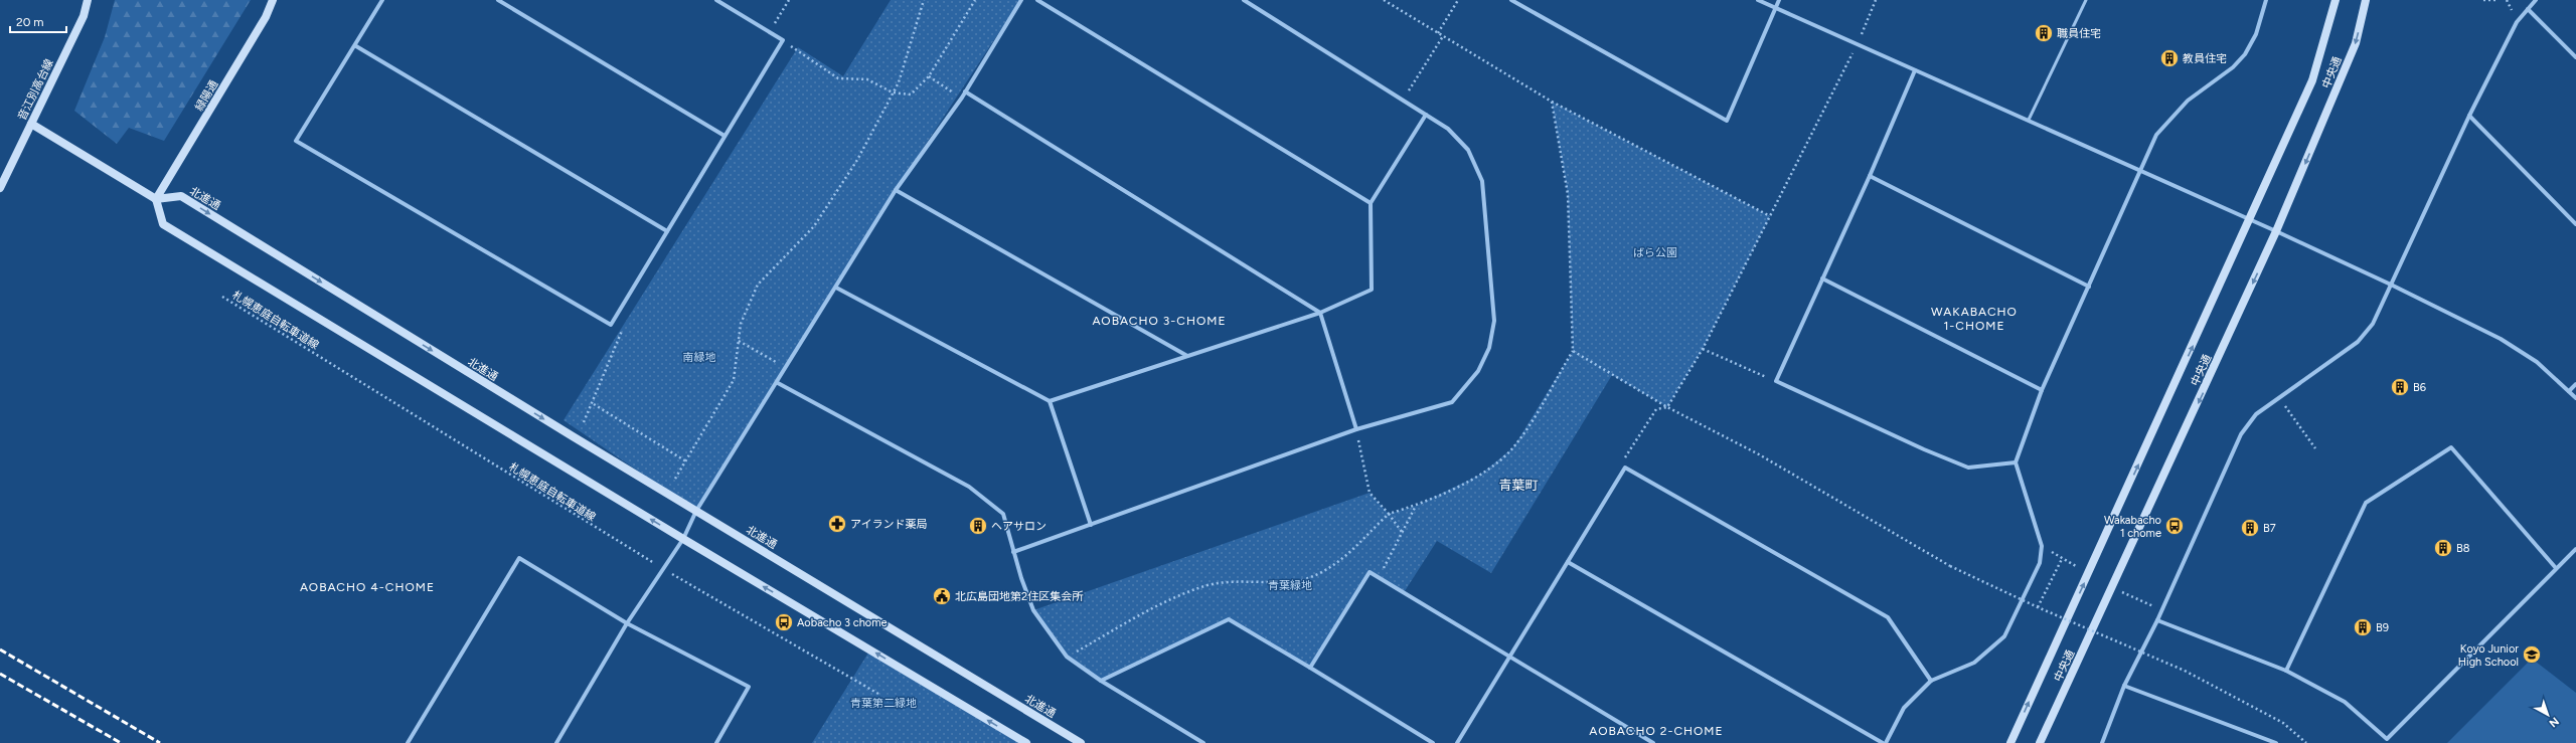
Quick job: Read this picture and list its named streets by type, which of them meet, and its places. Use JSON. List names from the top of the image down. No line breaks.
{"streets":{"street":["中央通","音江別高台線","緑陽通","北進通"],"path":["札幌恵庭自転車道線"]},"crossings":[["緑陽通","北進通"]],"districts":["WAKABACHO 1-CHOME","AOBACHO 3-CHOME","青葉町","AOBACHO 4-CHOME","AOBACHO 2-CHOME"],"parks":["ばら公園","南緑地","青葉緑地","青葉第二緑地"],"places":{"building":["職員住宅","教員住宅","B6","ヘアサロン","B7","B8","B9"],"pharmacy":["アイランド薬局"],"bus stop":["Wakabacho 1 chome","Aobacho 3 chome"],"public building":["北広島団地第2住区集会所"],"school or university":["Koyo Junior High School"]},"scale_bar":"20 m","north":"bottom right"}
